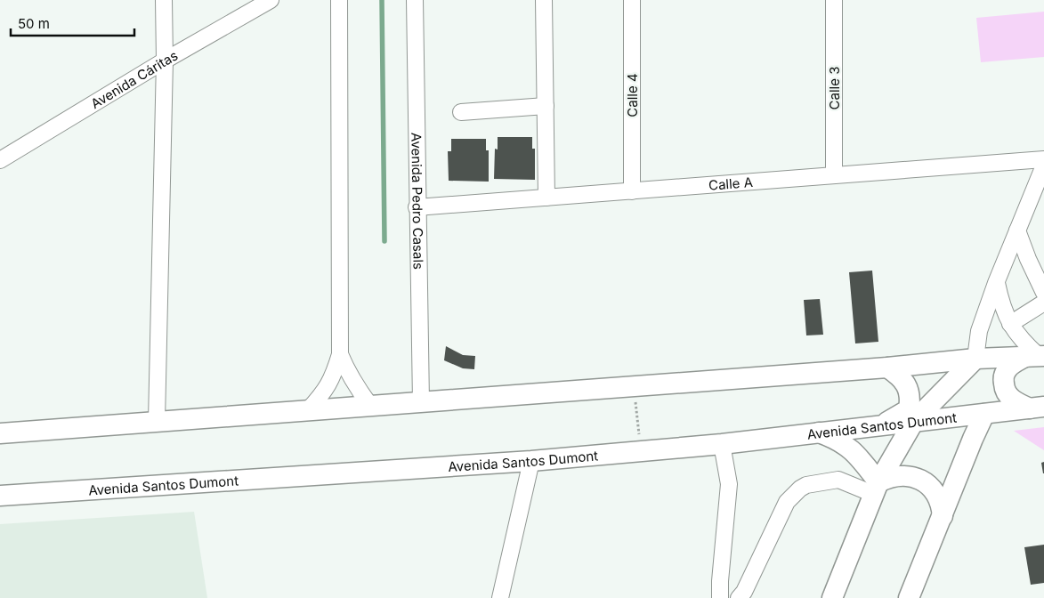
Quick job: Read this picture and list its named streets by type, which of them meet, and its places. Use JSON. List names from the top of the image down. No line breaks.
{"streets":{"main road":["Avenida Santos Dumont"],"street":["Avenida Cáritas","Calle 3","Calle 4","Calle A","Avenida Pedro Casals"]},"crossings":[["Calle 3","Calle A"],["Calle 4","Calle A"],["Calle A","Avenida Pedro Casals"]],"scale_bar":"50 m"}
